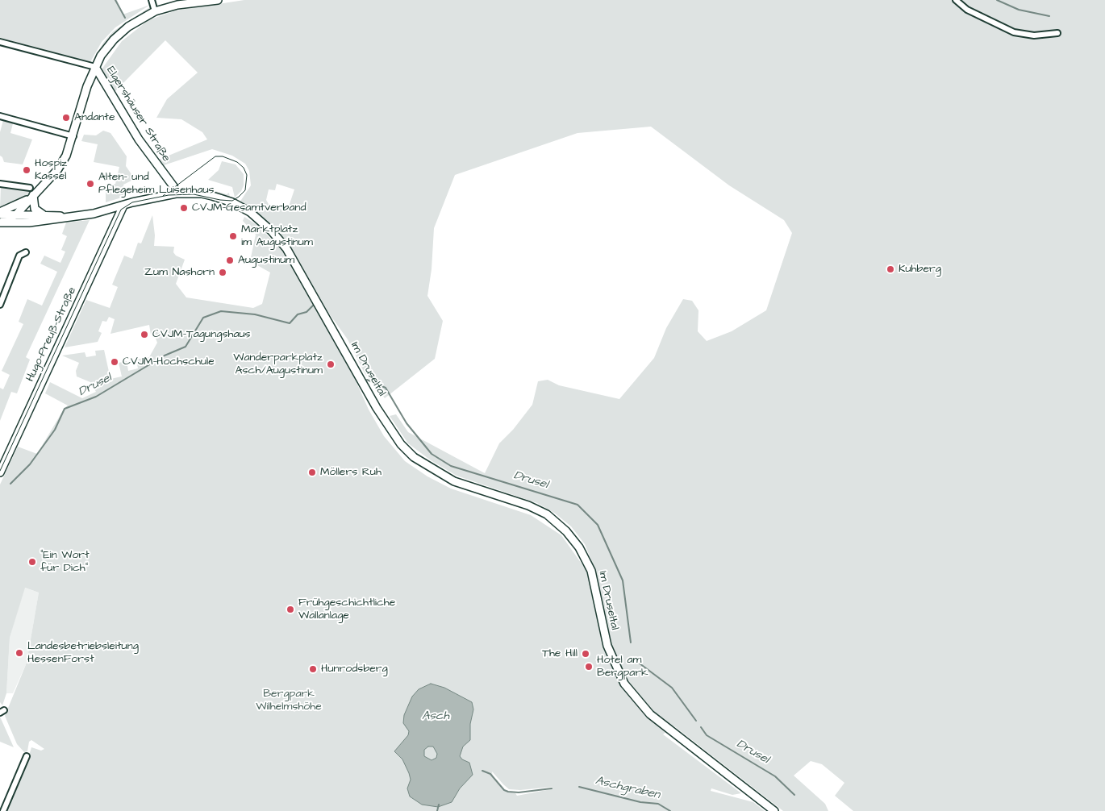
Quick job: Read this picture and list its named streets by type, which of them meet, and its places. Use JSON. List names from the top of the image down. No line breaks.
{"streets":{"main road":["Elgershäuser Straße","Hugo-Preuß-Straße","Im Druseltal"]},"crossings":[["Elgershäuser Straße","Im Druseltal"],["Hugo-Preuß-Straße","Im Druseltal"]],"water":["Drusel","Asch","Aschgraben"],"parks":["Bergpark Wilhelmshöhe"],"places":["Andante","Hospiz Kassel","Alten- und Pflegeheim Luisenhaus","CVJM-Gesamtverband","Marktplatz im Augustinum","Augustinum","Kuhberg","Zum Nashorn","CVJM-Tagungshaus","CVJM-Hochschule","Wanderparkplatz Asch/Augustinum","Möllers Ruh","\"Ein Wort für Dich\"","Frühgeschichtliche Wallanlage","Landesbetriebsleitung HessenForst","The Hill","Hotel am Bergpark","Hunrodsberg"]}
